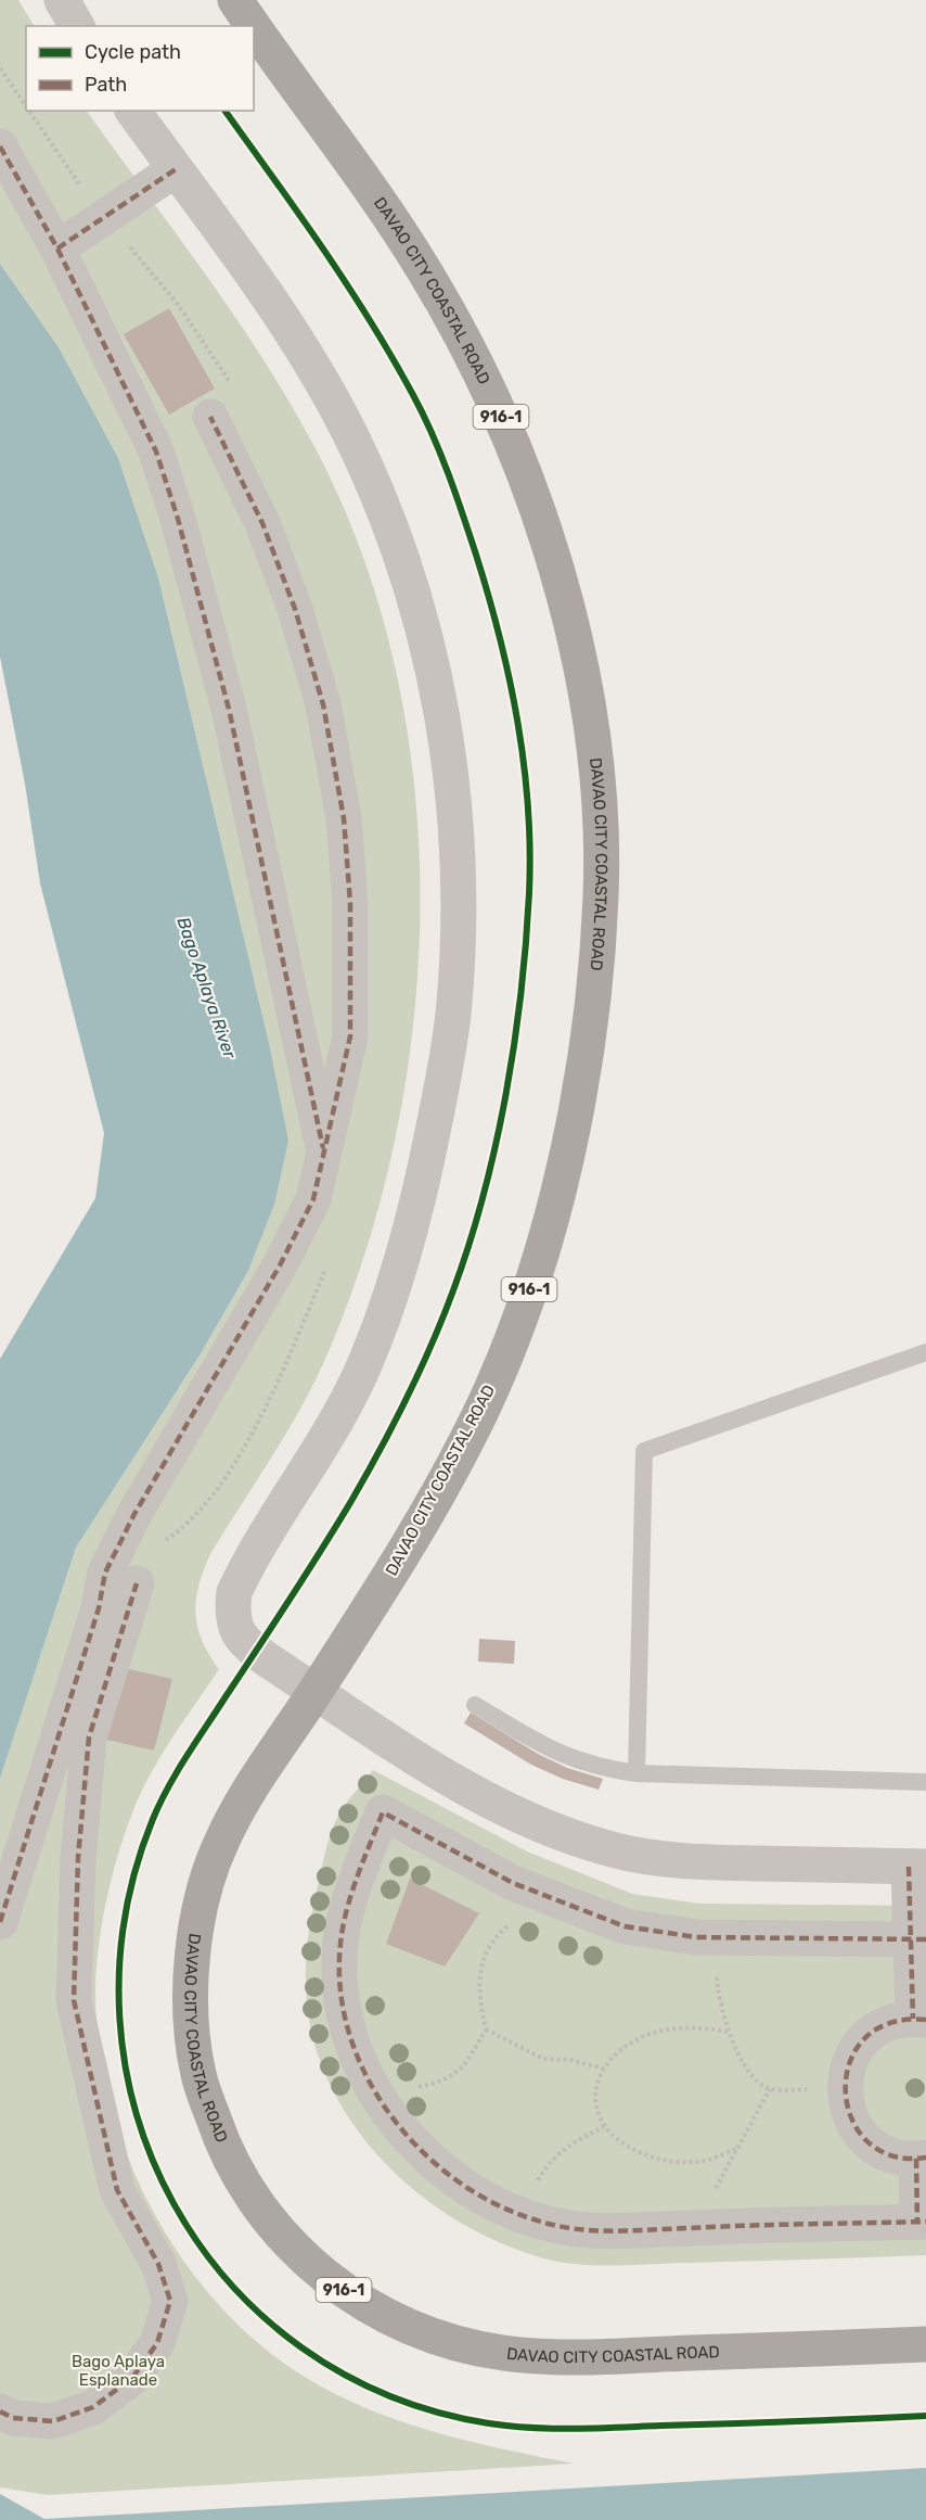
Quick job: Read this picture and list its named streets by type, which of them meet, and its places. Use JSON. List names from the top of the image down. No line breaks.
{"streets":{"main road":["DAVAO CITY COASTAL ROAD","916-1"]},"water":["Bago Aplaya River"],"parks":["Bago Aplaya Esplanade"],"legend":["Cycle path","Path"]}
